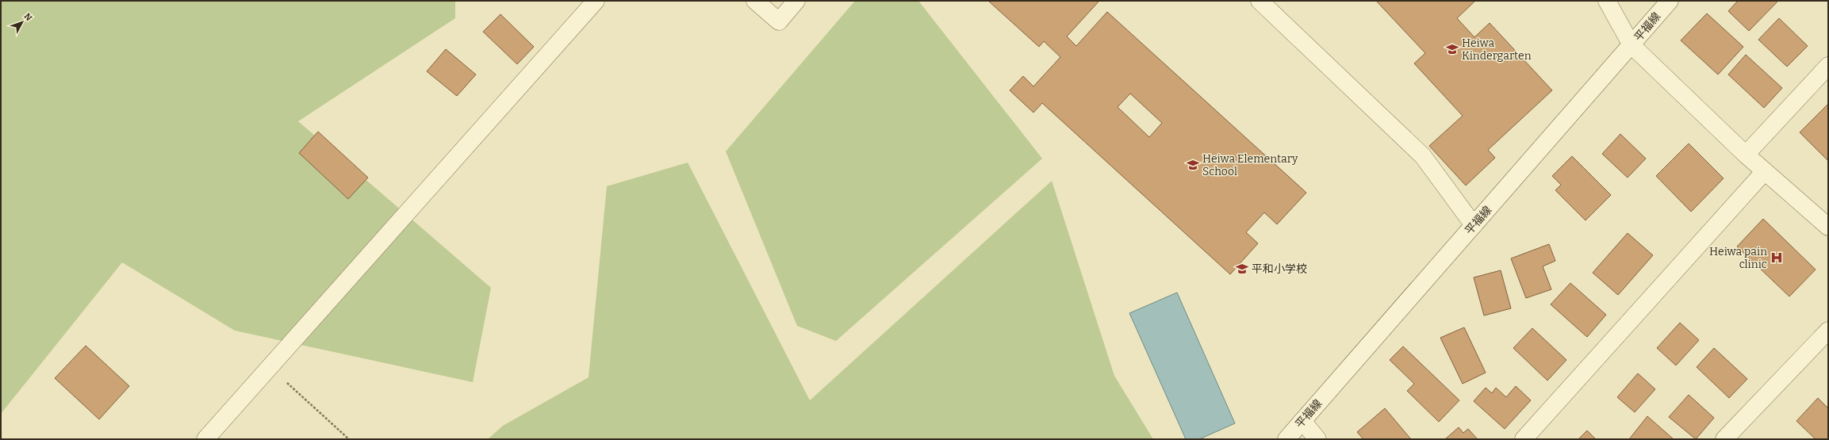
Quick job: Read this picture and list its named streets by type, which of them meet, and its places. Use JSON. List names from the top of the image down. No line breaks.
{"streets":{"street":["平福線"]},"places":{"school or university":["Heiwa Kindergarten","Heiwa Elementary School","平和小学校"],"hospital":["Heiwa pain clinic"]},"north":"top right"}
